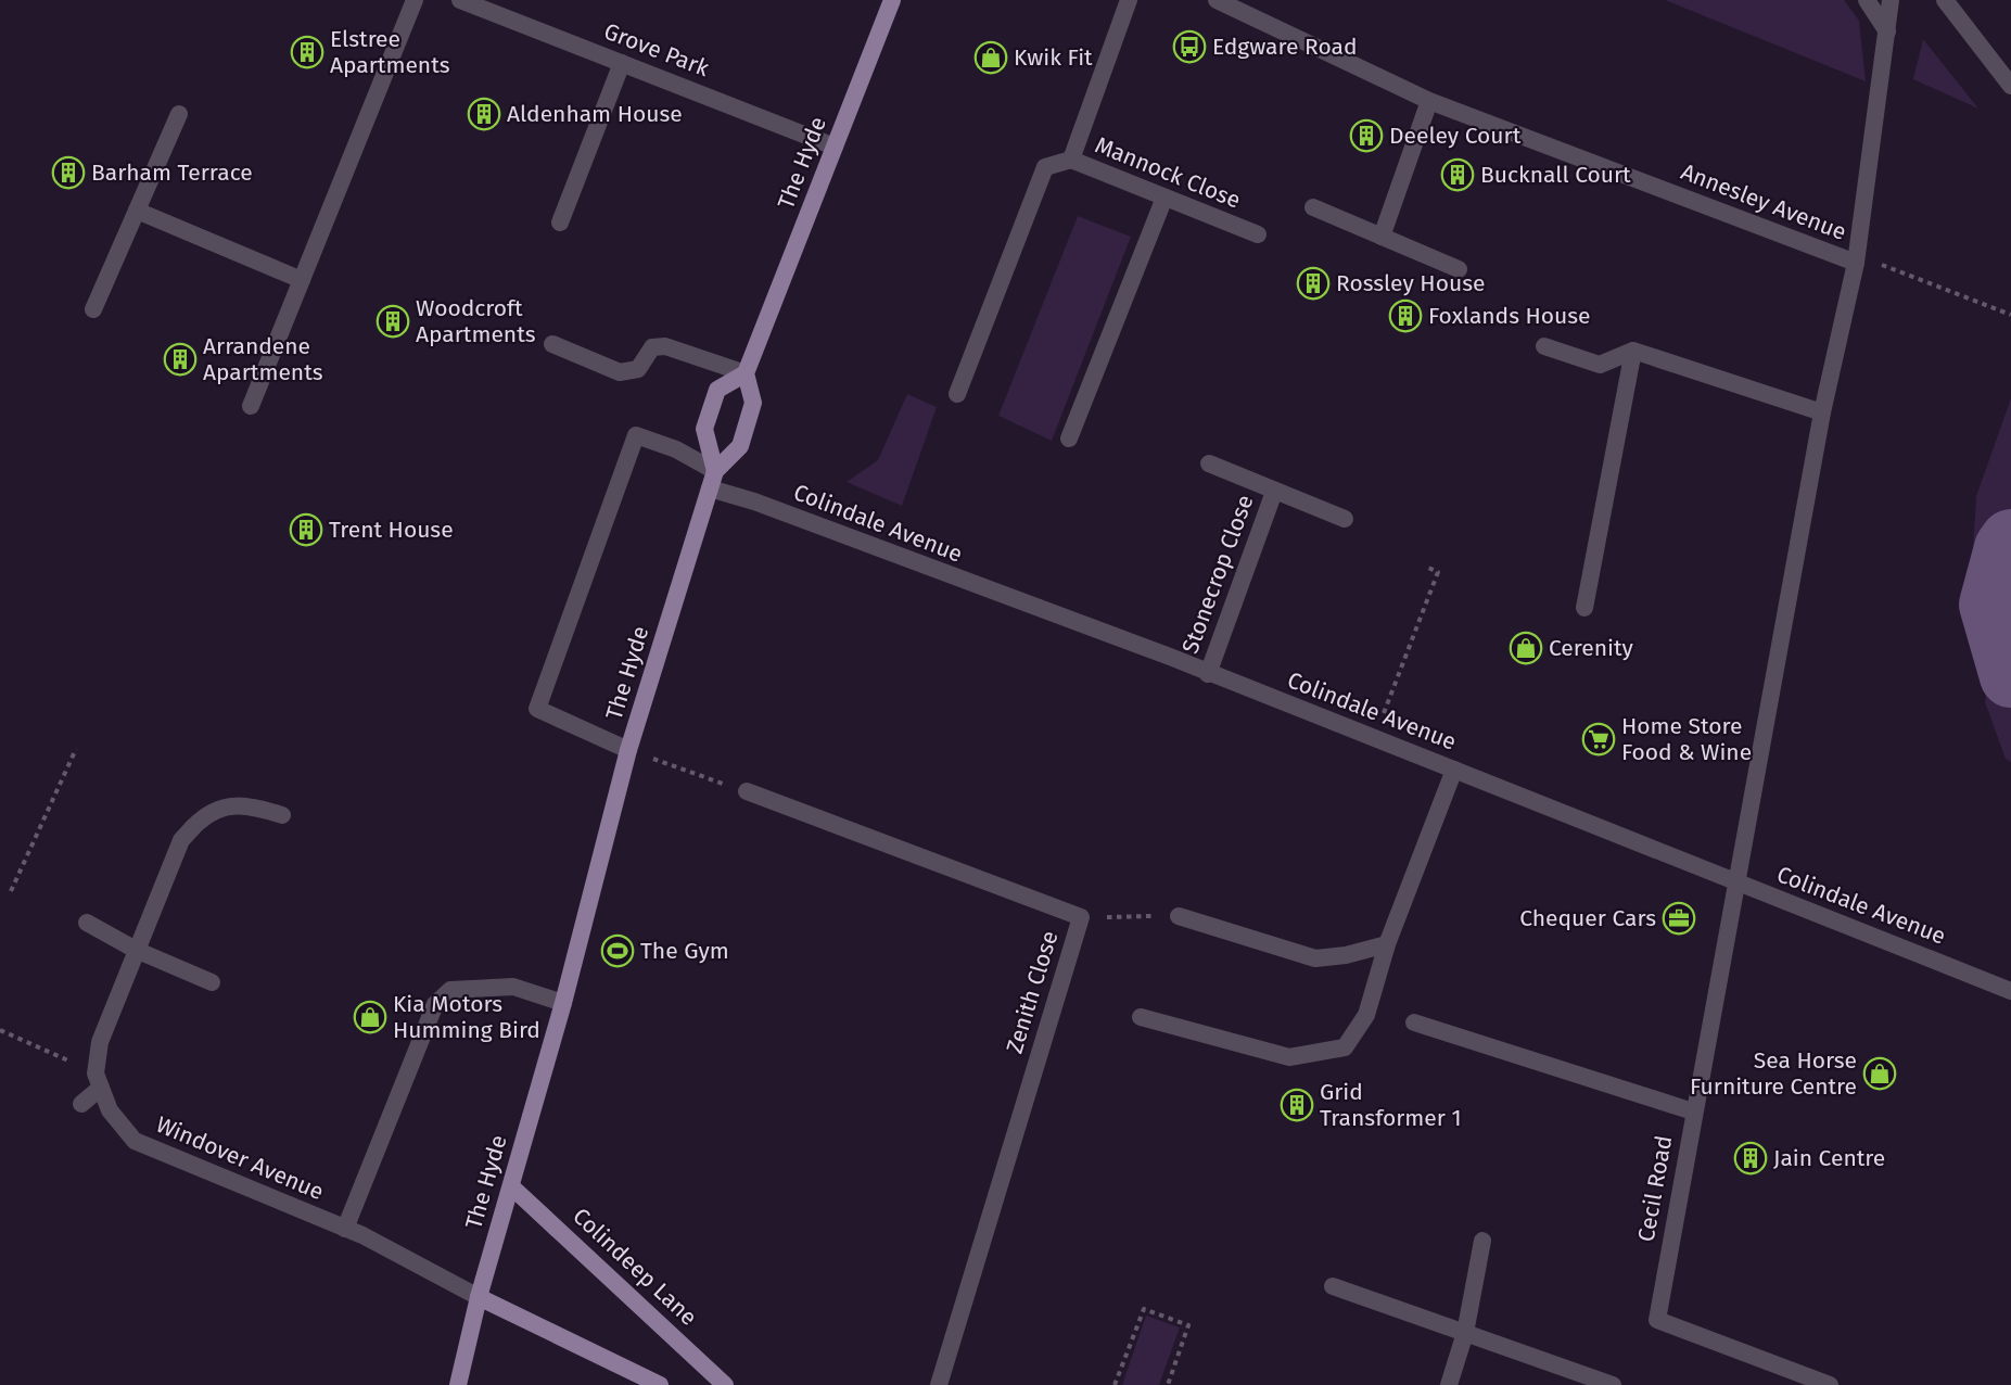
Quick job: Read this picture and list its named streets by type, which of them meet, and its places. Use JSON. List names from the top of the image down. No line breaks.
{"streets":{"main road":["The Hyde","Colindeep Lane"],"street":["Grove Park","Mannock Close","Annesley Avenue","Colindale Avenue","Stonecrop Close","Zenith Close","Windover Avenue","Cecil Road"]},"crossings":[["Grove Park","The Hyde"],["The Hyde","Colindale Avenue"],["The Hyde","Windover Avenue"],["The Hyde","Colindeep Lane"],["Annesley Avenue","Colindale Avenue"],["Annesley Avenue","Cecil Road"],["Colindale Avenue","Stonecrop Close"],["Colindale Avenue","Cecil Road"]],"places":{"bus stop":["Edgware Road"],"building":["Elstree Apartments","Aldenham House","Deeley Court","Barham Terrace","Bucknall Court","Rossley House","Foxlands House","Woodcroft Apartments","Arrandene Apartments","Trent House","Grid Transformer 1","Jain Centre"],"shop":["Kwik Fit","Cerenity","Kia Motors Humming Bird","Sea Horse Furniture Centre"],"supermarket":["Home Store Food & Wine"],"office":["Chequer Cars"],"sports":["The Gym"]}}
